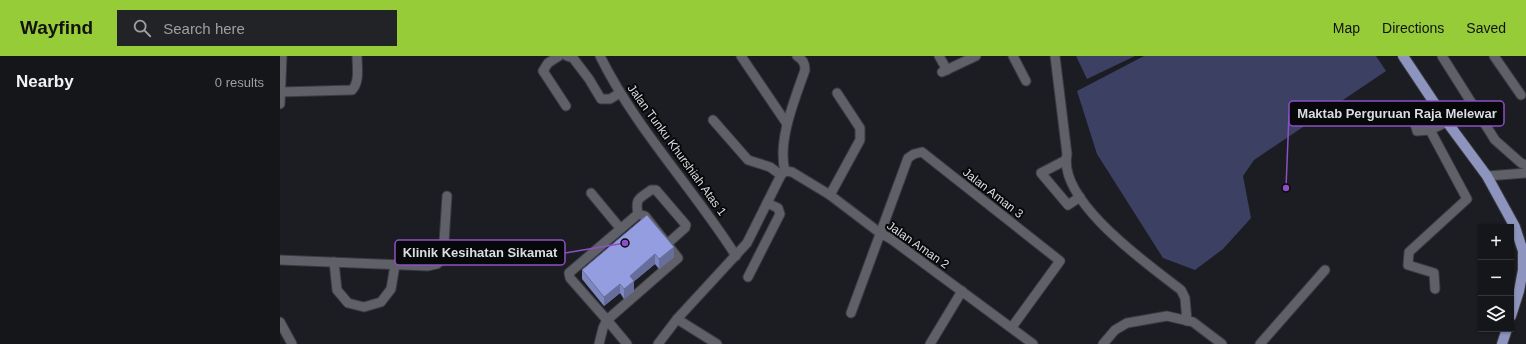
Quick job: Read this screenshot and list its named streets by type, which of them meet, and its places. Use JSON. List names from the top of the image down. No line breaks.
{"streets":{"street":["Jalan Tunku Khurshiah Atas 1","Jalan Aman 3","Jalan Aman 2"]},"crossings":[["Jalan Aman 3","Jalan Aman 2"]],"places":["Maktab Perguruan Raja Melewar","Klinik Kesihatan Sikamat"],"page":{"header":"Wayfind","search":"Search here","nav":["Map","Directions","Saved"],"heading":["Nearby","0 results"],"map_buttons":["+","−"]}}
